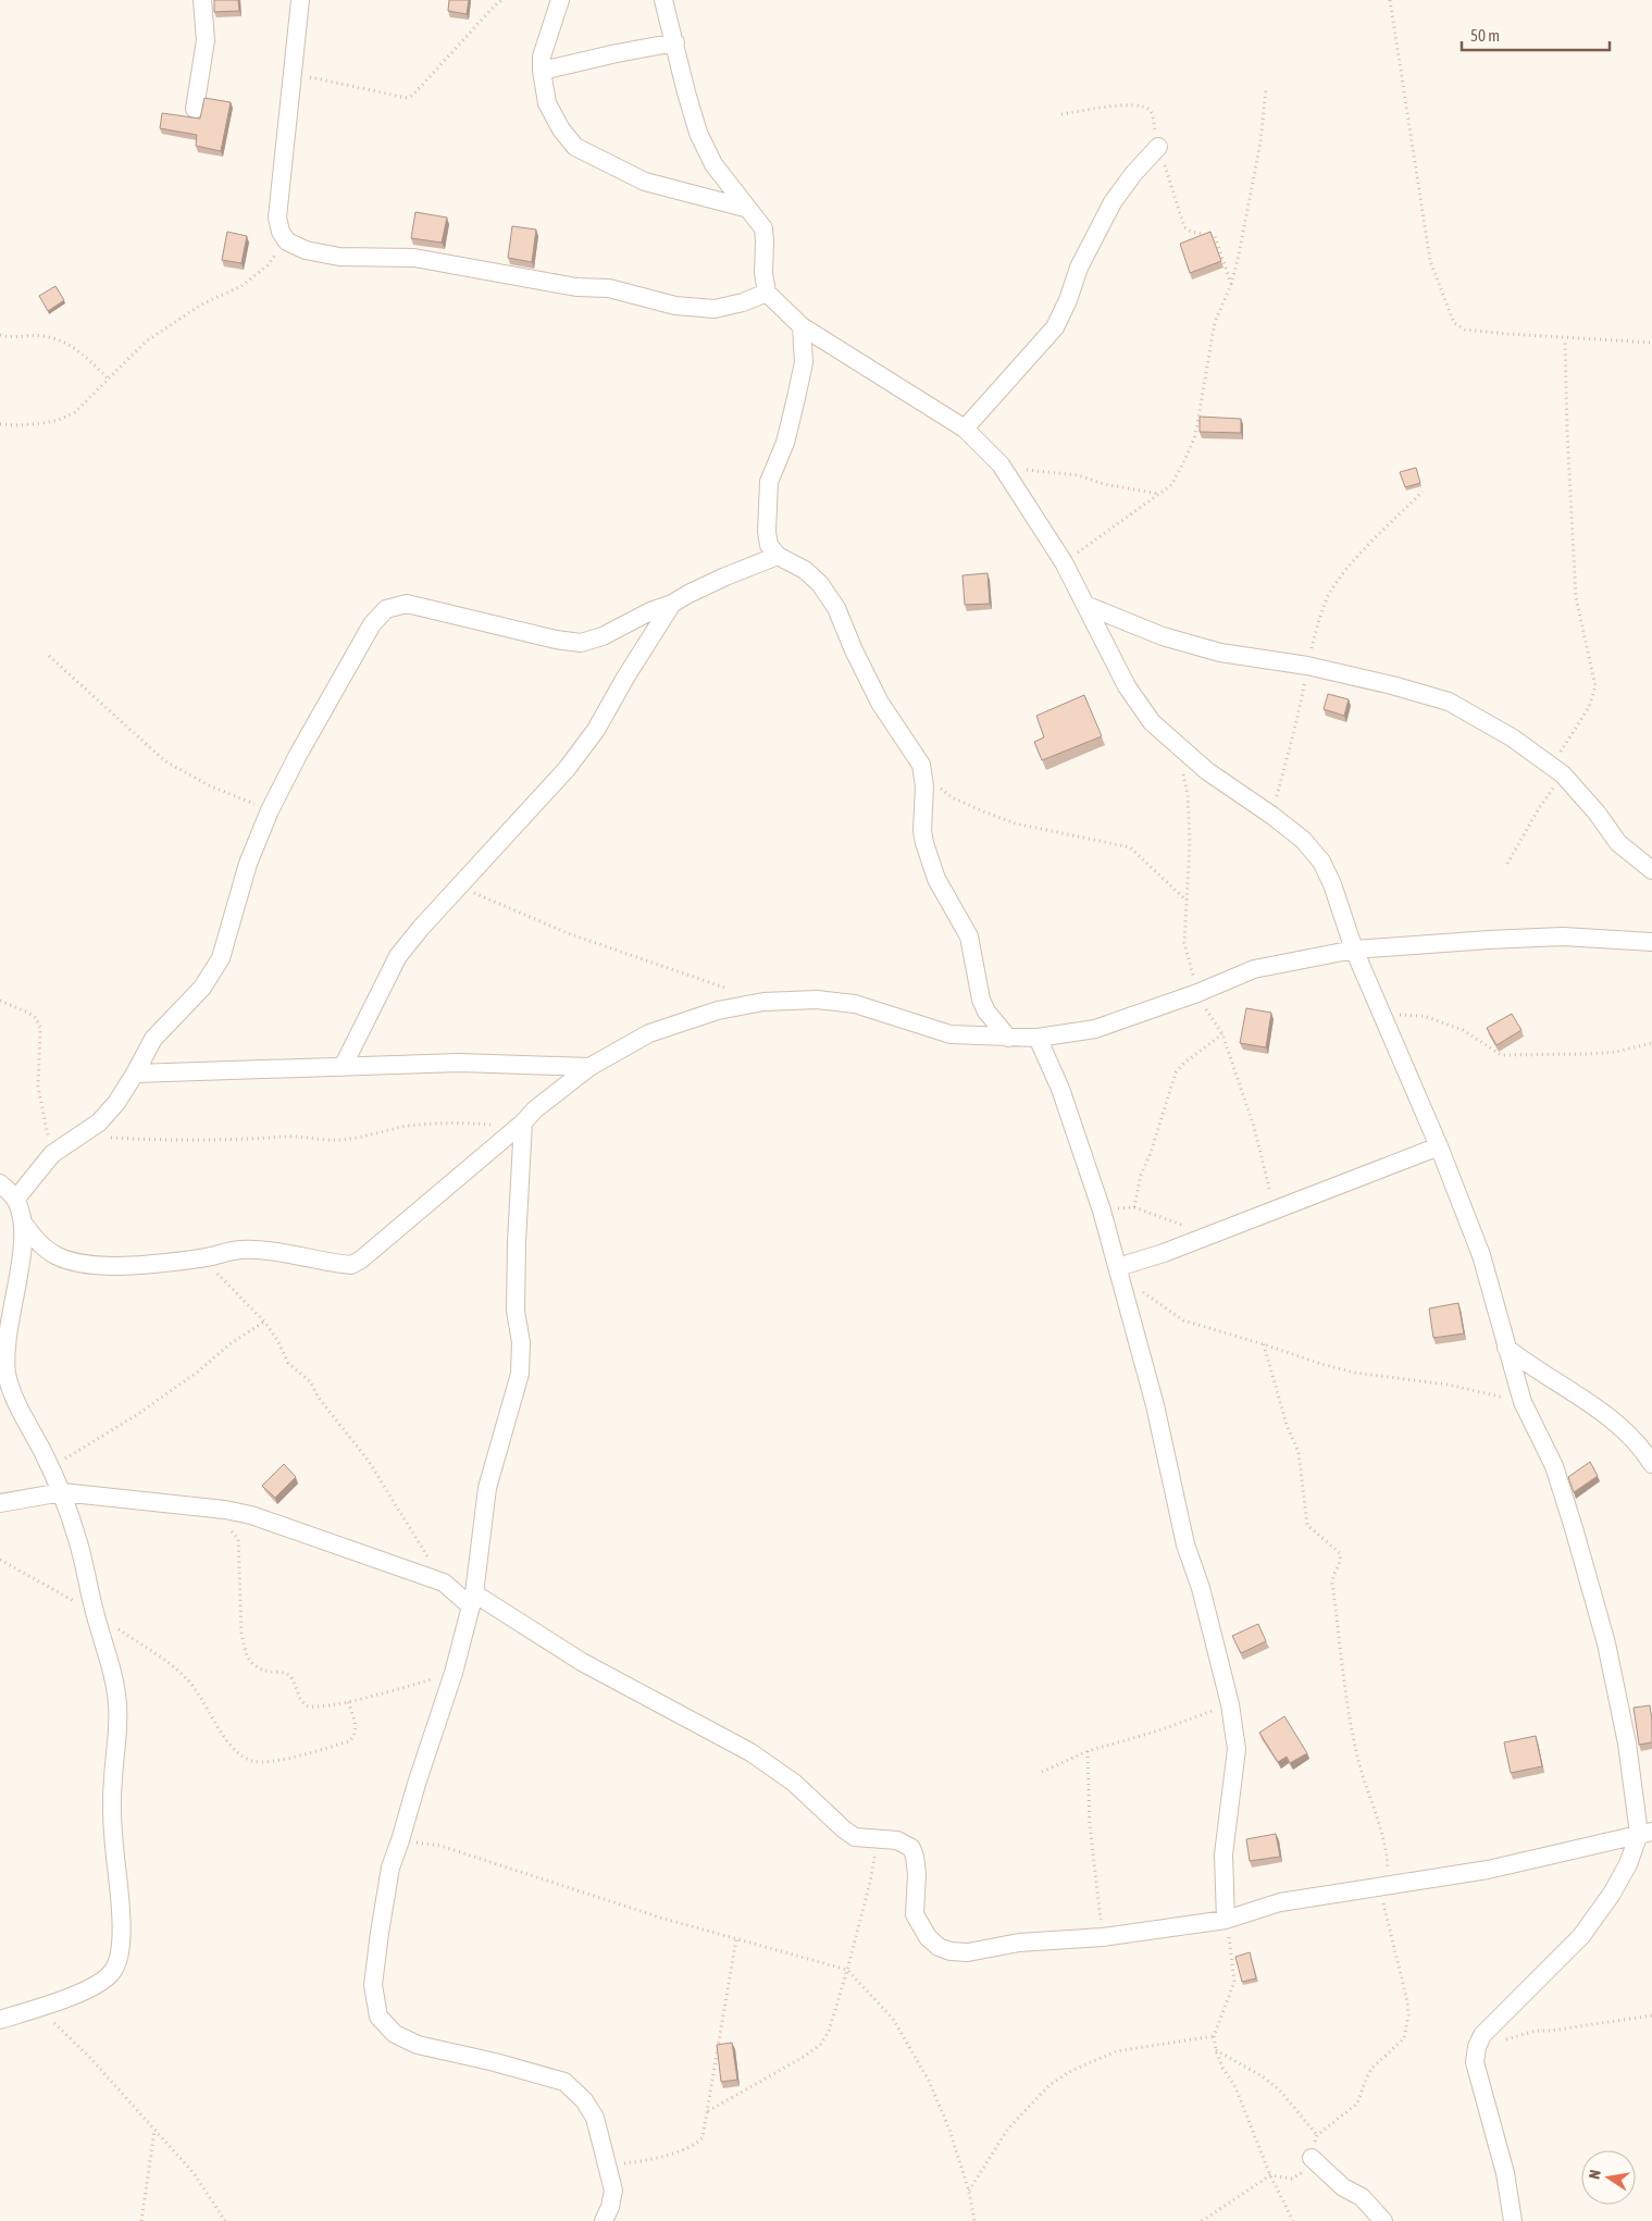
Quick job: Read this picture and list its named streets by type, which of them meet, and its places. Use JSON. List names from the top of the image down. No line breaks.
{"scale_bar":"50 m","north":"left"}
